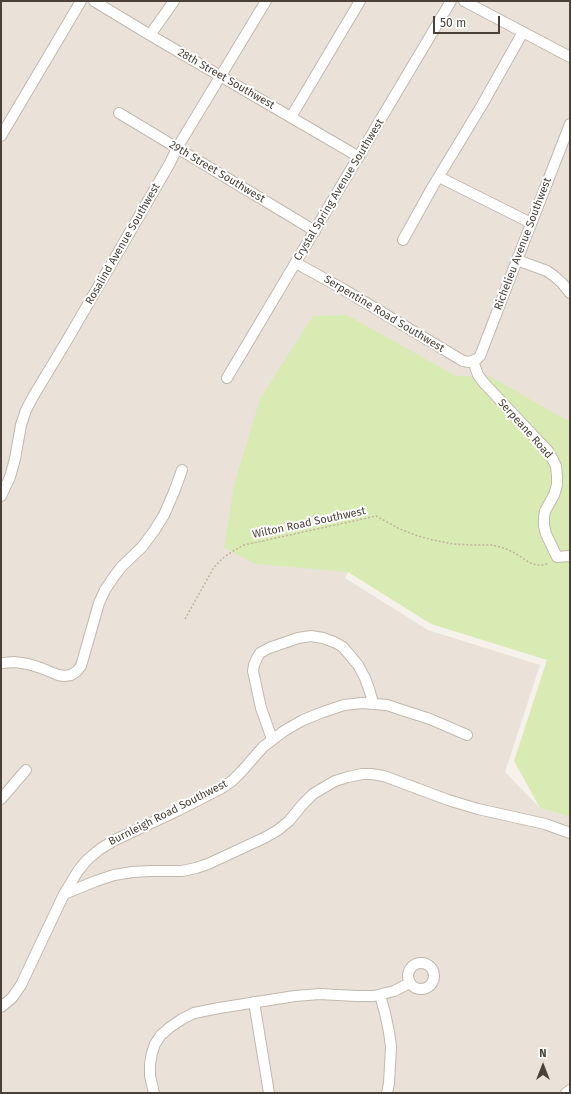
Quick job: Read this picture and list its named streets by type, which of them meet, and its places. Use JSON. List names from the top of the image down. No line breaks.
{"streets":{"street":["28th Street Southwest","29th Street Southwest","Crystal Spring Avenue Southwest","Rosalind Avenue Southwest","Richelieu Avenue Southwest","Serpentine Road Southwest","Serpeane Road","Burnleigh Road Southwest"],"path":["Wilton Road Southwest"]},"crossings":[["28th Street Southwest","Crystal Spring Avenue Southwest"],["28th Street Southwest","Rosalind Avenue Southwest"],["29th Street Southwest","Crystal Spring Avenue Southwest"],["29th Street Southwest","Rosalind Avenue Southwest"],["Crystal Spring Avenue Southwest","Serpentine Road Southwest"],["Richelieu Avenue Southwest","Serpentine Road Southwest"],["Richelieu Avenue Southwest","Serpeane Road"],["Serpentine Road Southwest","Serpeane Road"],["Serpeane Road","Wilton Road Southwest"]],"scale_bar":"50 m","north":"top"}
